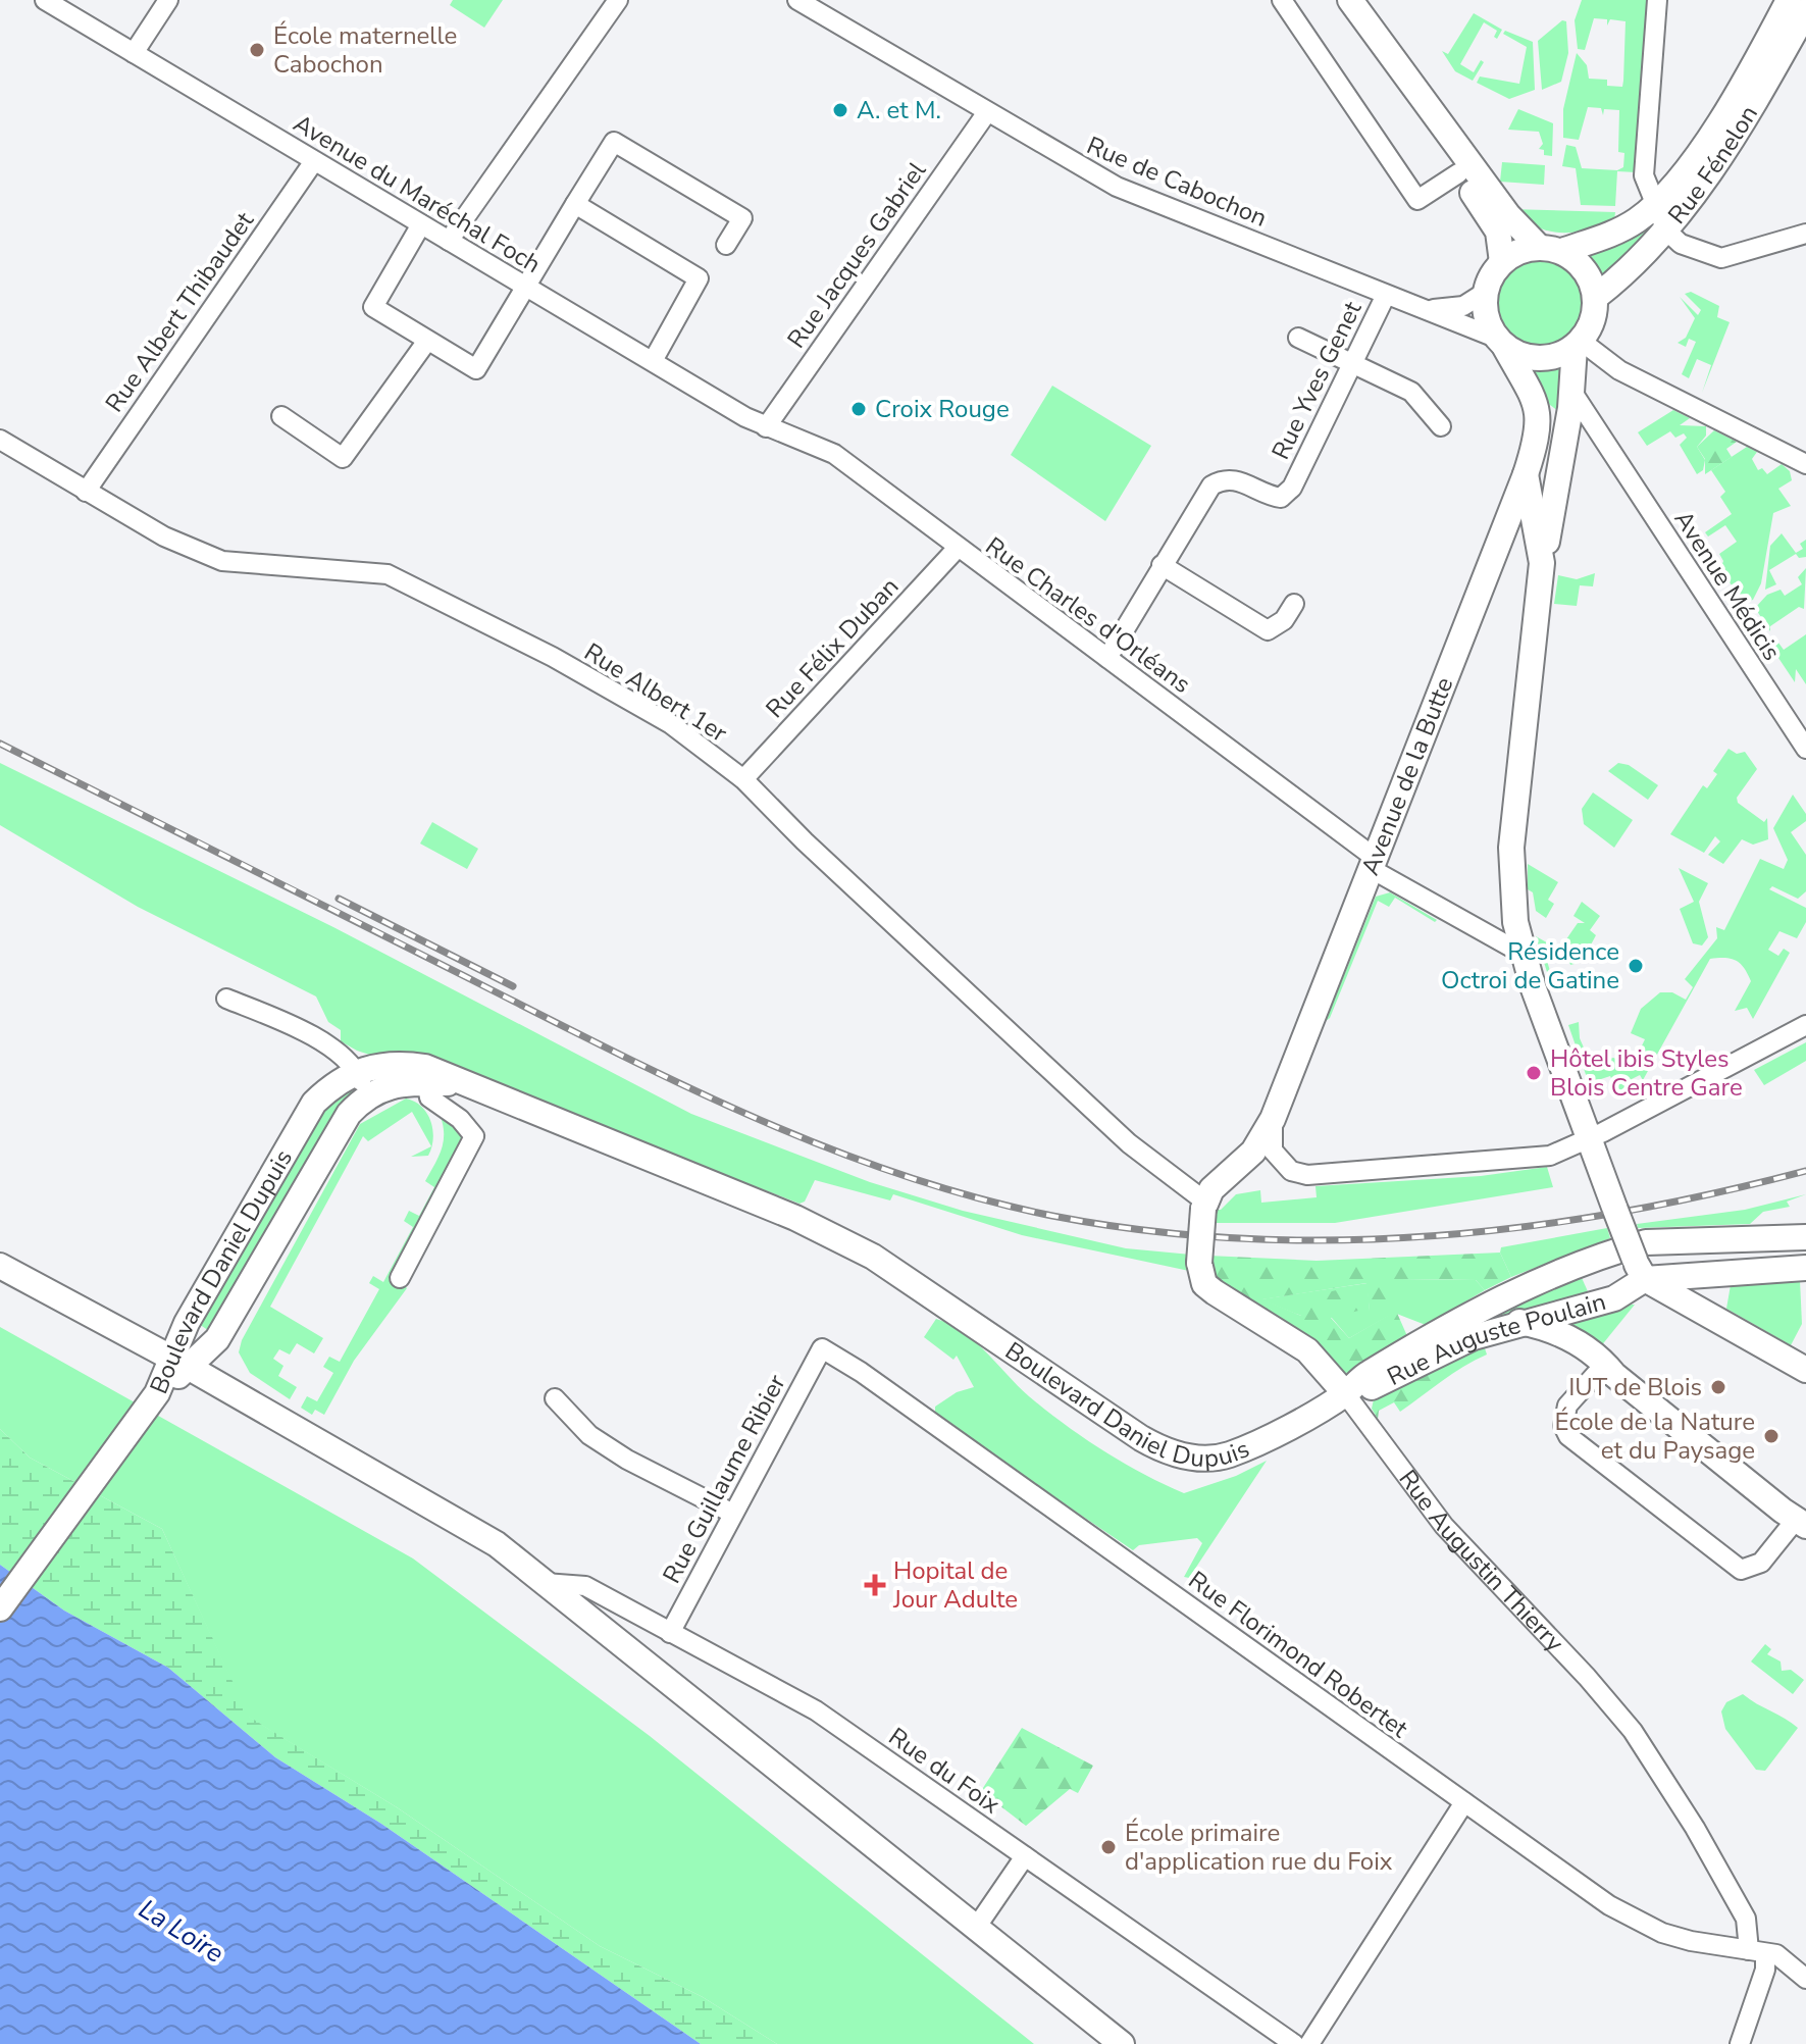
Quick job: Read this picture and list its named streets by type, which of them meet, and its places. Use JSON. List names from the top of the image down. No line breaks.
{"streets":{"main road":["Rue Fénelon","Avenue de la Butte","Boulevard Daniel Dupuis","Rue Auguste Poulain","Rue Augustin Thierry"],"street":["Rue de Cabochon","Avenue du Maréchal Foch","Rue Jacques Gabriel","Rue Albert Thibaudet","Rue Yves Genet","Avenue Médicis","Rue Charles d'Orléans","Rue Félix Duban","Rue Albert 1er","Rue Guillaume Ribier","Rue Florimond Robertet","Rue du Foix"]},"crossings":[["Rue Fénelon","Rue de Cabochon"],["Rue Fénelon","Avenue de la Butte"],["Rue de Cabochon","Rue Jacques Gabriel"],["Rue de Cabochon","Rue Yves Genet"],["Rue de Cabochon","Avenue de la Butte"],["Avenue du Maréchal Foch","Rue Jacques Gabriel"],["Avenue du Maréchal Foch","Rue Albert Thibaudet"],["Avenue du Maréchal Foch","Rue Charles d'Orléans"],["Rue Jacques Gabriel","Rue Charles d'Orléans"],["Rue Albert Thibaudet","Rue Albert 1er"],["Rue Yves Genet","Rue Charles d'Orléans"],["Rue Charles d'Orléans","Rue Félix Duban"],["Rue Charles d'Orléans","Avenue de la Butte"],["Rue Félix Duban","Rue Albert 1er"],["Rue Albert 1er","Avenue de la Butte"],["Rue Albert 1er","Rue Augustin Thierry"],["Avenue de la Butte","Rue Augustin Thierry"],["Boulevard Daniel Dupuis","Rue Auguste Poulain"],["Boulevard Daniel Dupuis","Rue Augustin Thierry"],["Rue Auguste Poulain","Rue Augustin Thierry"],["Rue Guillaume Ribier","Rue Florimond Robertet"],["Rue Guillaume Ribier","Rue du Foix"],["Rue Augustin Thierry","Rue Florimond Robertet"]],"water":["La Loire"],"places":{"other":["École maternelle Cabochon","A. et M.","Croix Rouge","Résidence Octroi de Gatine","Hôtel ibis Styles Blois Centre Gare","IUT de Blois","École de la Nature et du Paysage","École primaire d'application rue du Foix"],"health":["Hopital de Jour Adulte"]}}
